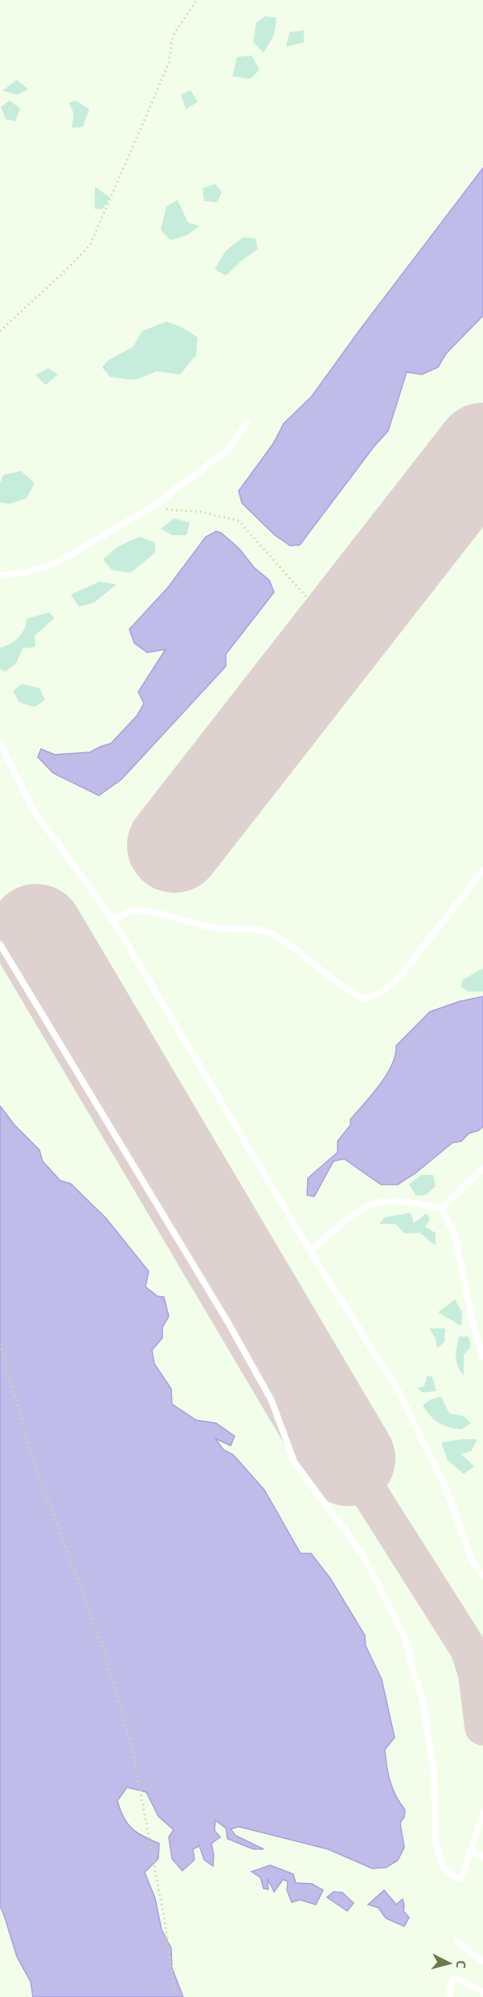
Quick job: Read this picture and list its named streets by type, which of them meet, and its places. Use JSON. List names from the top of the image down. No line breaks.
{"north":"right"}
